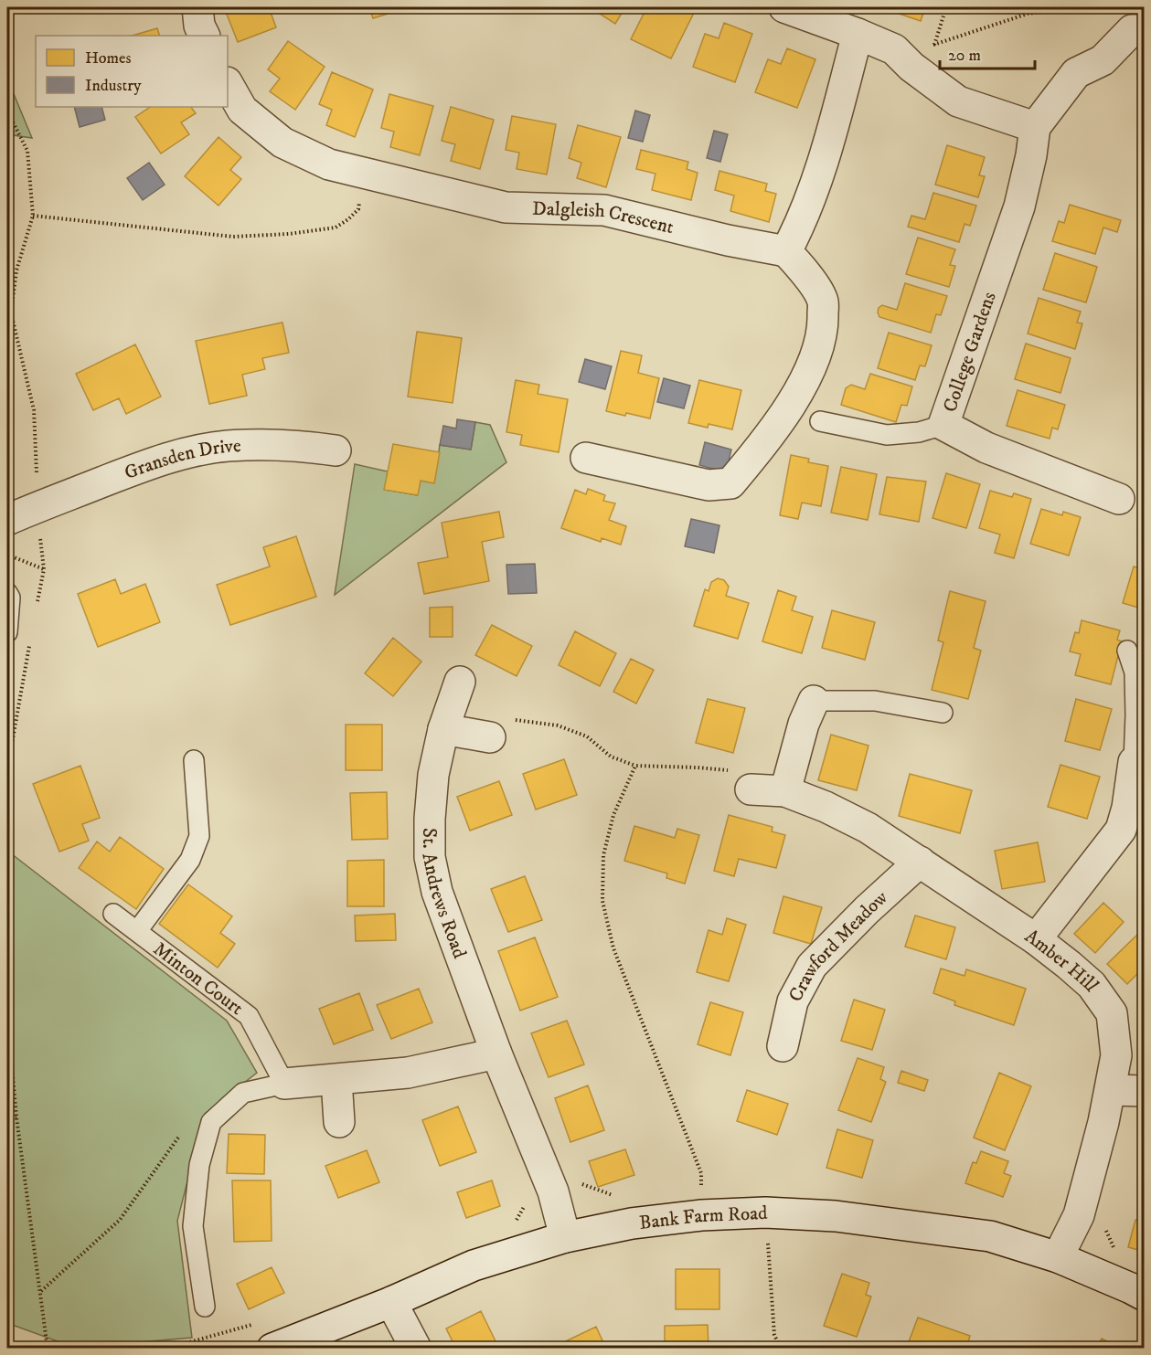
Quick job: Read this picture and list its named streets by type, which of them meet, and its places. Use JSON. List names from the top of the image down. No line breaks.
{"streets":{"street":["Dalgleish Crescent","College Gardens","Gransden Drive","St. Andrews Road","Crawford Meadow","Amber Hill","Bank Farm Road"],"lane":["Minton Court"]},"crossings":[["St. Andrews Road","Bank Farm Road"],["Crawford Meadow","Amber Hill"],["Amber Hill","Bank Farm Road"]],"legend":["Homes","Industry"],"scale_bar":"20 m"}
